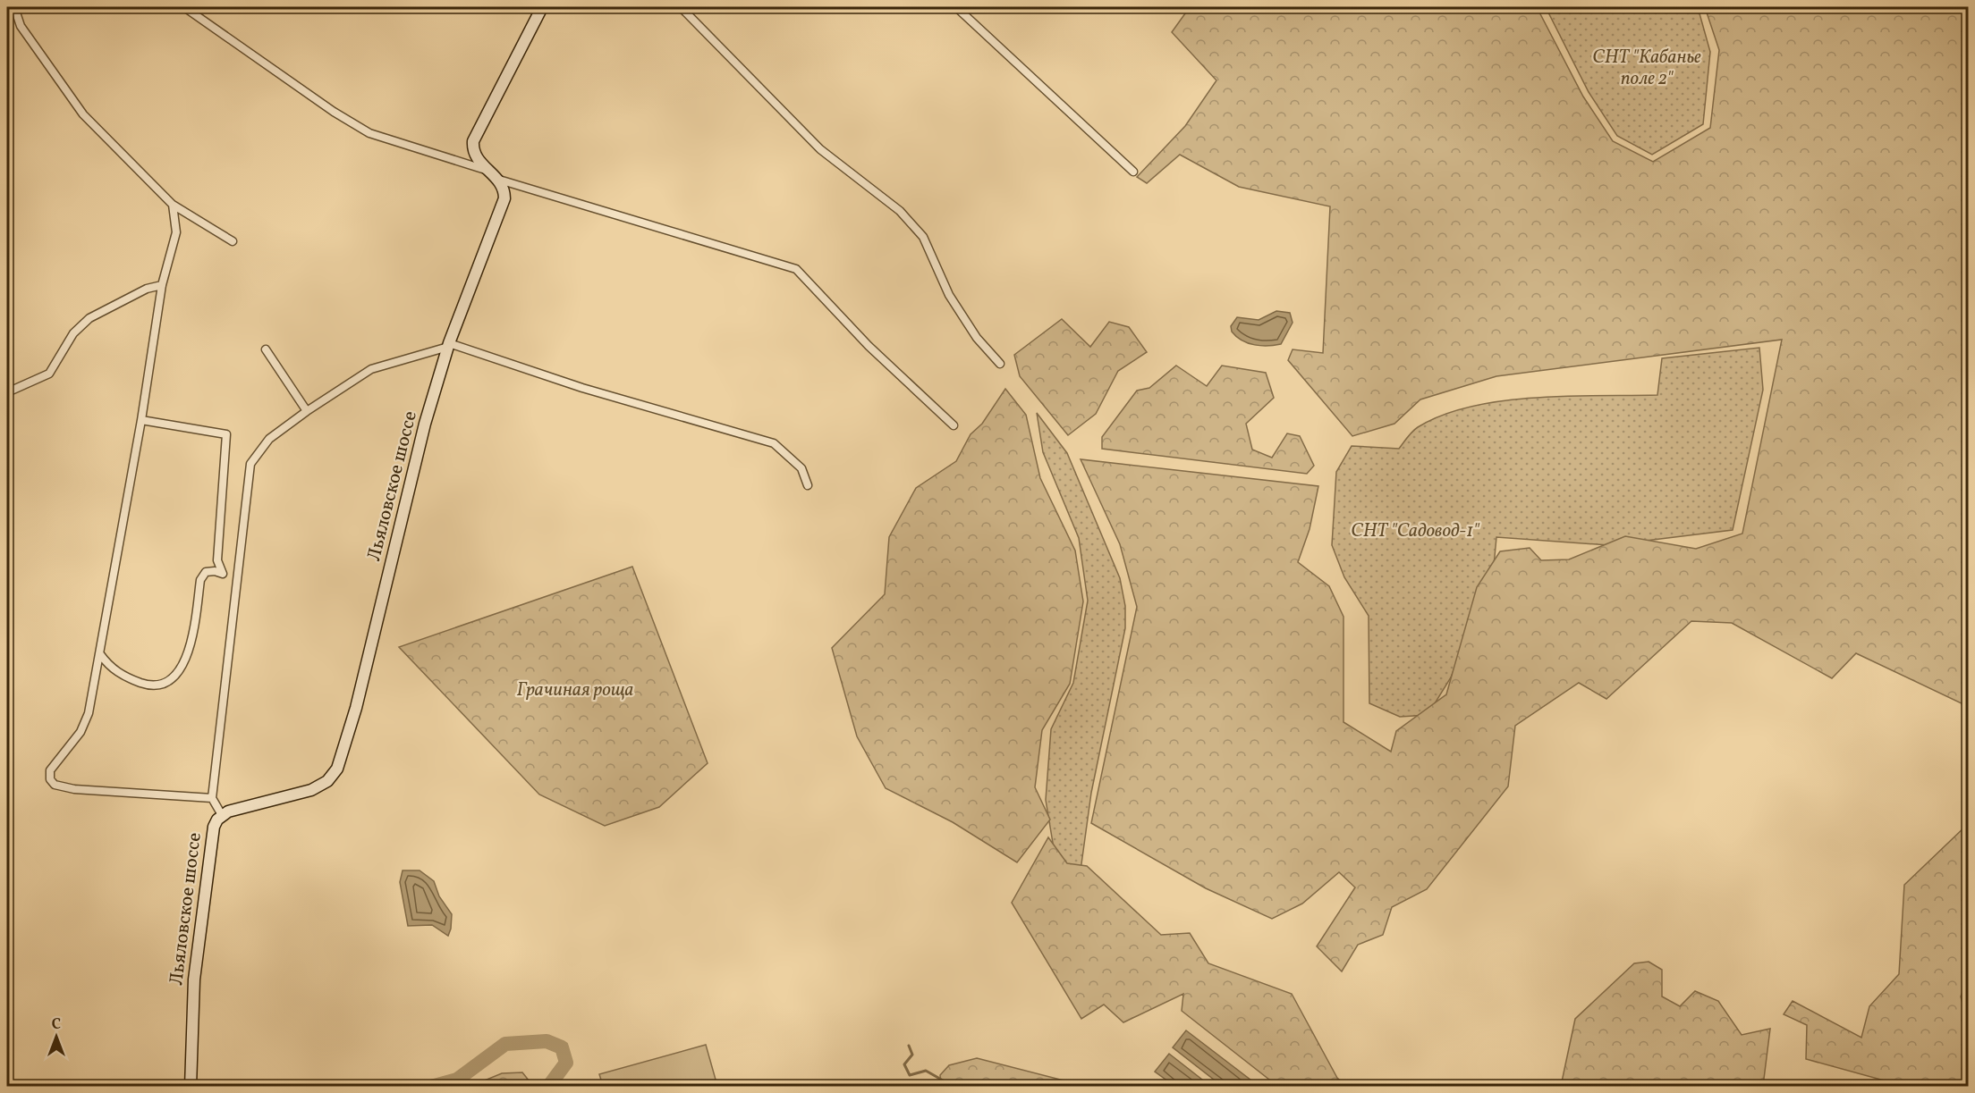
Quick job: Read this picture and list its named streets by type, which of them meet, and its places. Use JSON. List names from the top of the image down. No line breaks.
{"streets":{"street":["Льяловское шоссе"]},"parks":["СНТ \"Кабанье поле 2\"","СНТ \"Садовод-1\"","Грачиная роща"],"north":"top"}
